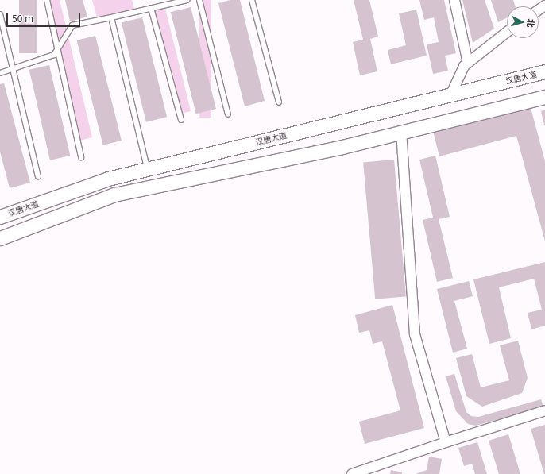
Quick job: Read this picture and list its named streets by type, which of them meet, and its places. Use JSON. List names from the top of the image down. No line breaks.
{"streets":{"main road":["汉唐大道"]},"scale_bar":"50 m","north":"right"}
